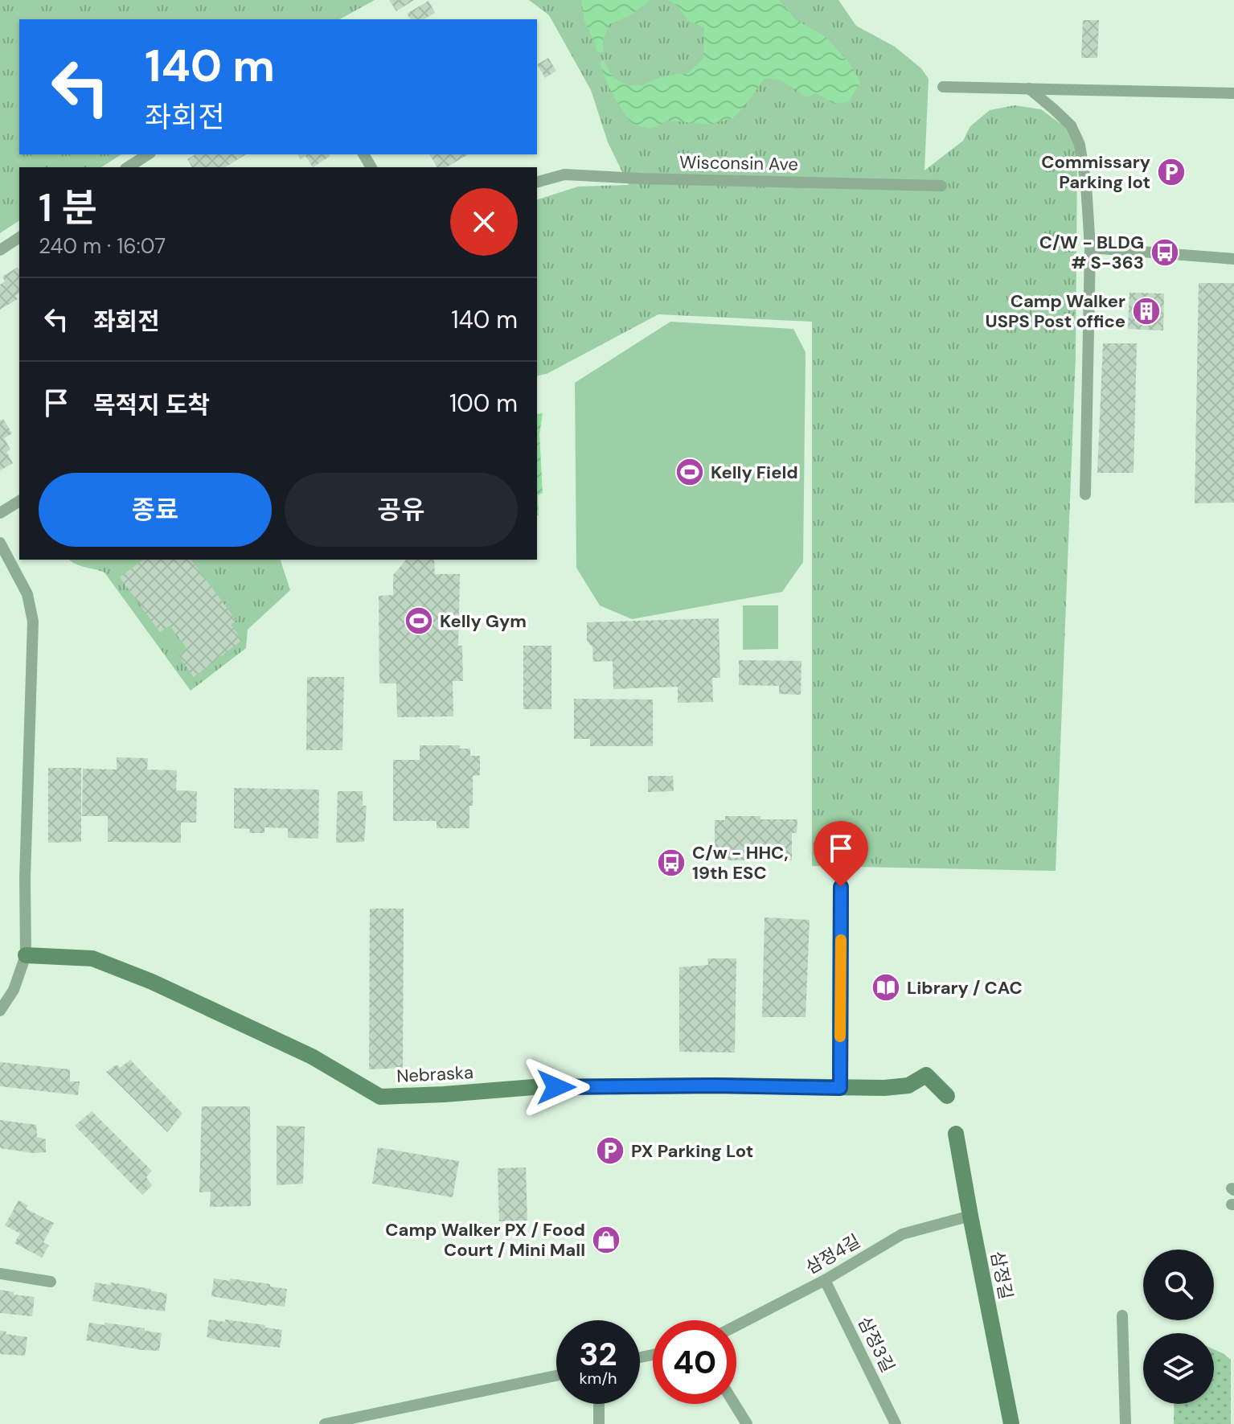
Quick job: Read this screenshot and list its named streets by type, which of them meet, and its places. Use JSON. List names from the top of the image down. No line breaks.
{"streets":{"street":["Wisconsin Ave","Nebraska","삼정4길","삼정길","삼정3길"]},"crossings":[["삼정4길","삼정길"],["삼정4길","삼정3길"]],"places":{"parking":["Commissary Parking lot","PX Parking Lot"],"bus stop":["C/W - BLDG # S-363","C/w - HHC, 19th ESC"],"building":["Camp Walker USPS Post office"],"sports":["Kelly Field","Kelly Gym"],"library":["Library / CAC"],"shop":["Camp Walker PX / Food Court / Mini Mall"]},"page":{"turn":["140 m","좌회전"],"heading":["1 분","240 m · 16:07"],"list":[{"name":"좌회전","value":"140 m"},{"name":"목적지 도착","value":"100 m"}],"buttons":["종료","공유"],"speed":"32 km/h","limit":"40"}}
